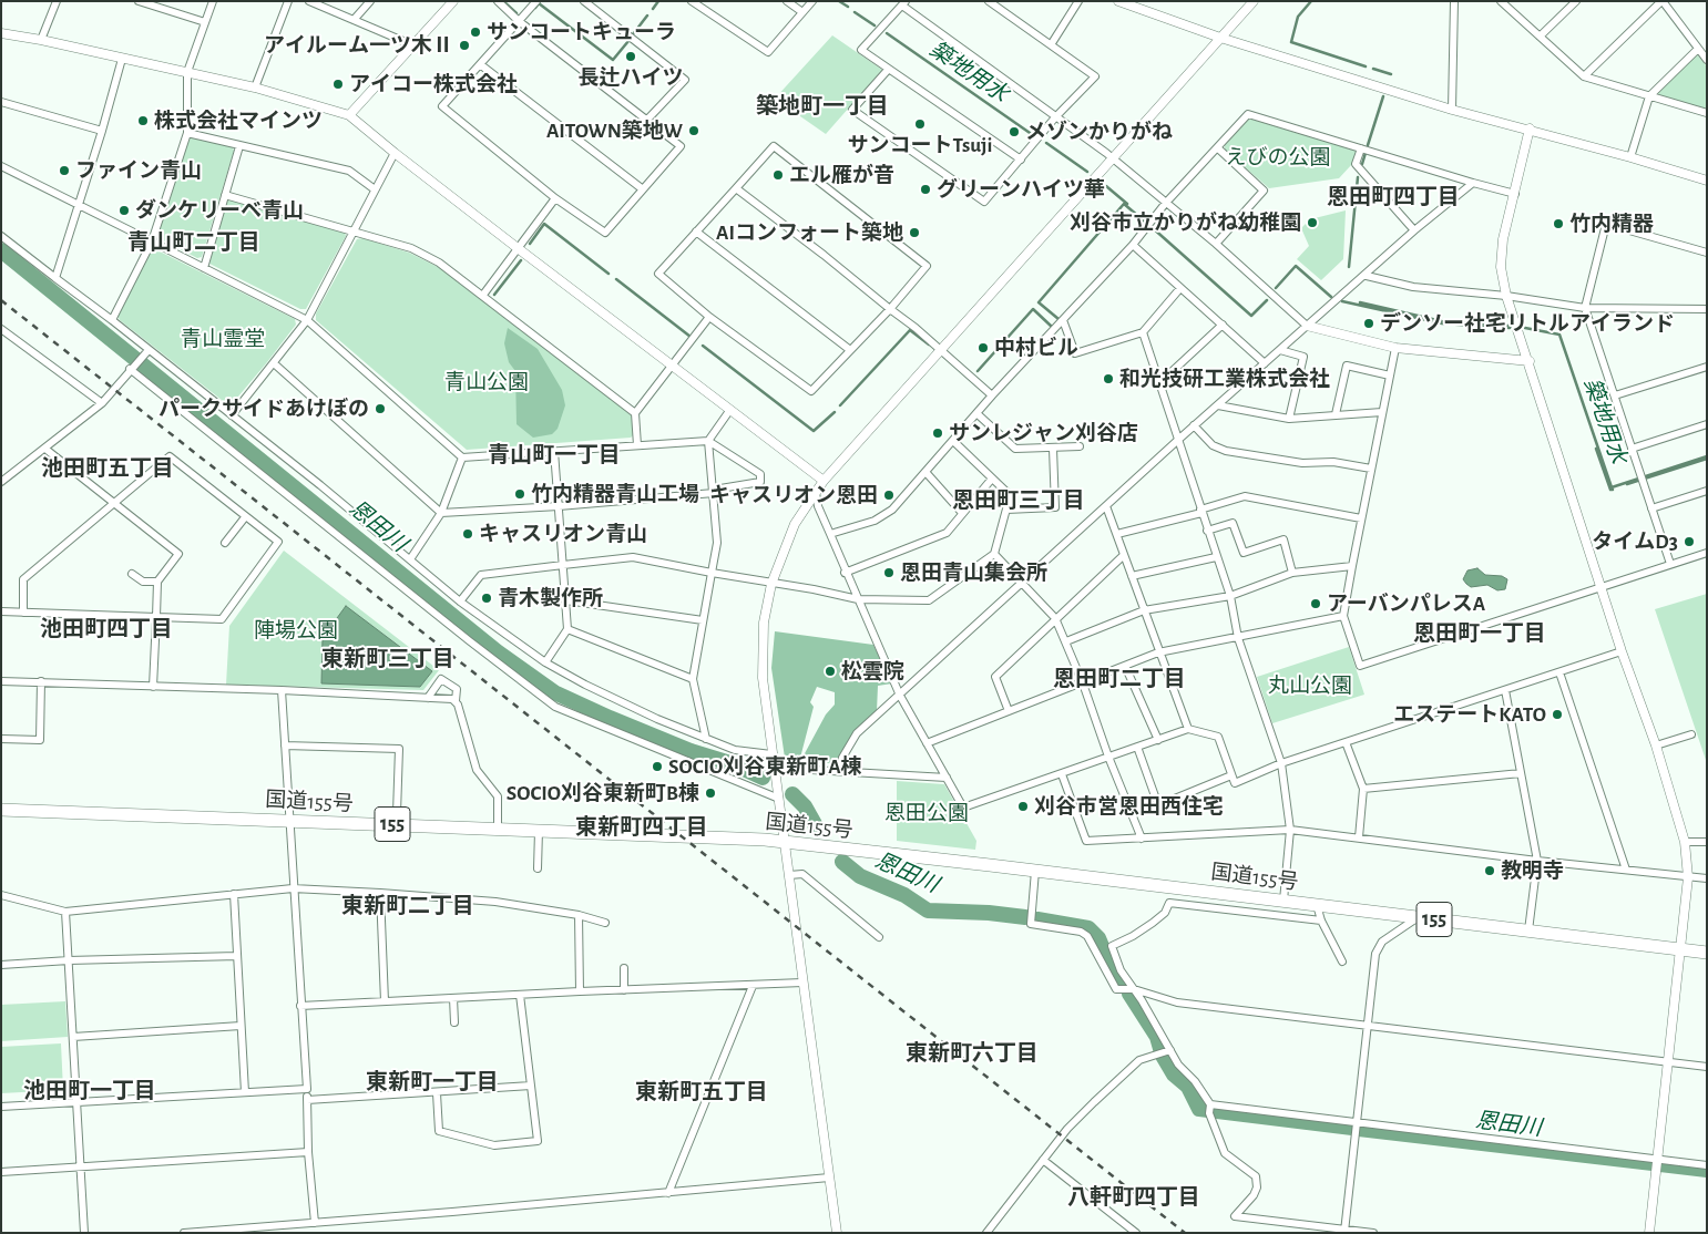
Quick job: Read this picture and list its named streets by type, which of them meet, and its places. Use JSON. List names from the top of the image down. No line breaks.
{"streets":{"highway":["国道155号","155"]},"districts":["築地町一丁目","恩田町四丁目","青山町二丁目","青山町一丁目","池田町五丁目","恩田町三丁目","池田町四丁目","恩田町一丁目","東新町三丁目","恩田町二丁目","東新町四丁目","東新町二丁目","東新町六丁目","東新町一丁目","池田町一丁目","東新町五丁目","八軒町四丁目"],"water":["築地用水","恩田川"],"parks":["えびの公園","青山霊堂","青山公園","陣場公園","丸山公園","恩田公園"],"places":["サンコートキューラ","アイルーム一ツ木Ⅱ","長辻ハイツ","アイコー株式会社","株式会社マインツ","サンコートTsuji","AITOWN築地W","メゾンかりがね","ファイン青山","エル雁が音","グリーンハイツ華","ダンケリーベ青山","刈谷市立かりがね幼稚園","竹内精器","AIコンフォート築地","デンソー社宅リトルアイランド","中村ビル","和光技研工業株式会社","パークサイドあけぼの","サンレジャン刈谷店","竹内精器青山工場","キャスリオン恩田","キャスリオン青山","タイムD3","恩田青山集会所","青木製作所","アーバンパレスA","松雲院","エステートKATO","SOCIO刈谷東新町A棟","SOCIO刈谷東新町B棟","刈谷市営恩田西住宅","教明寺"]}
